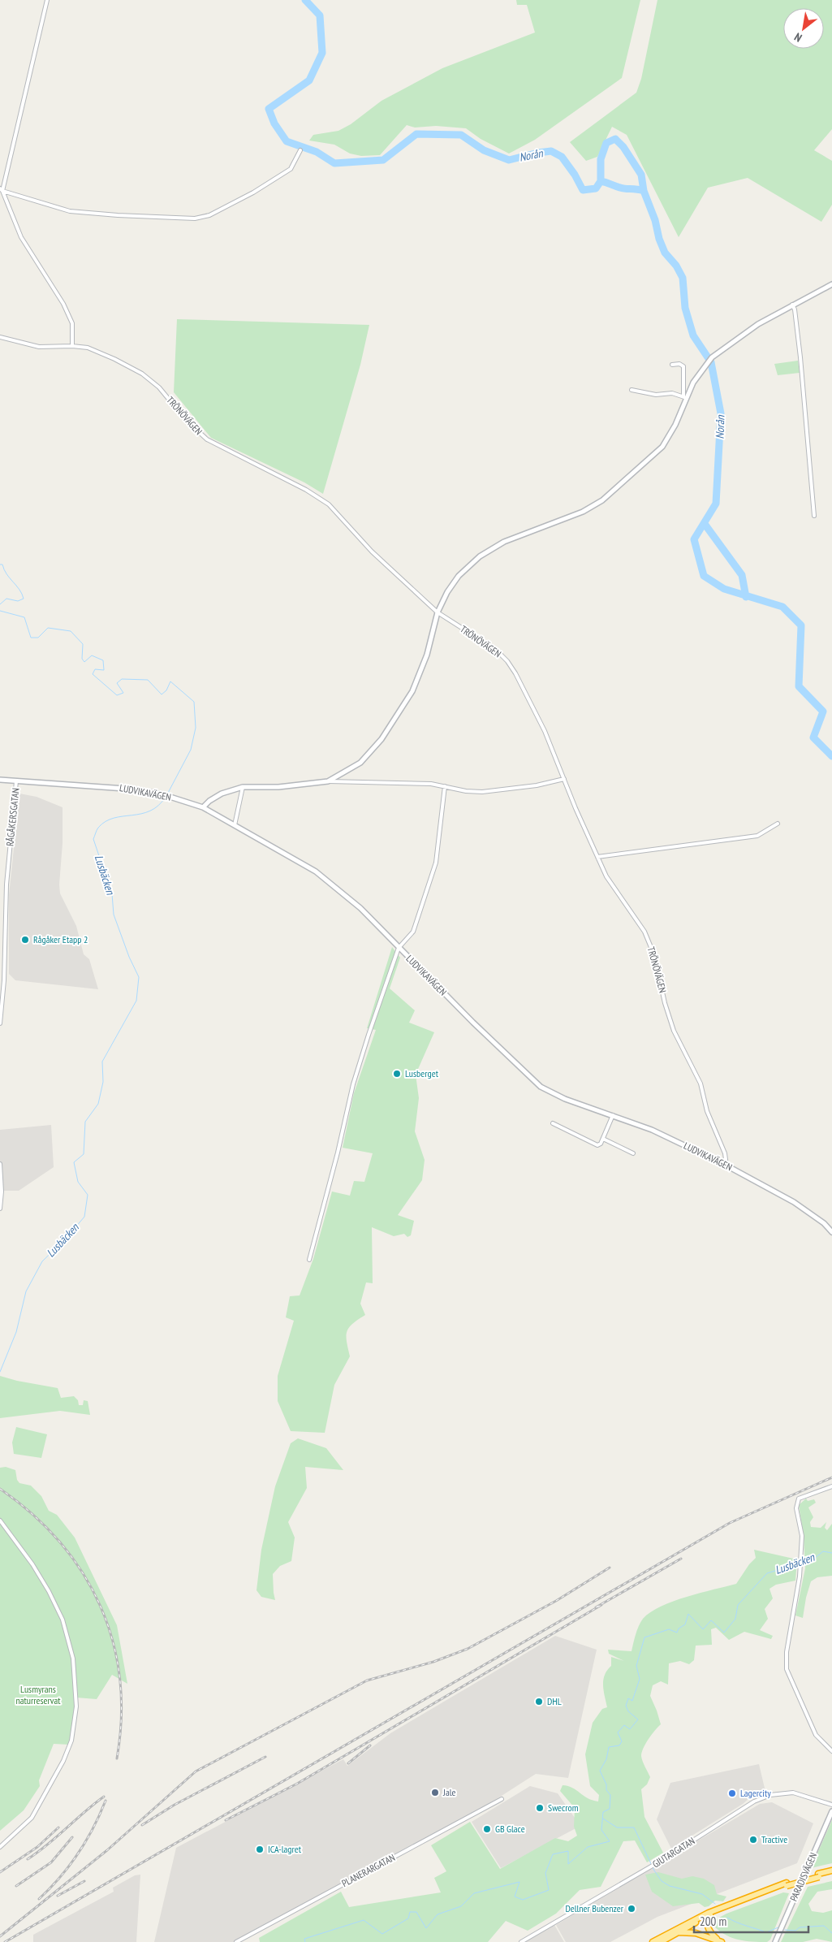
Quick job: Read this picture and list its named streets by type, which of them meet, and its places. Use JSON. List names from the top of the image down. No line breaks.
{"streets":{"street":["TRÖNÖVÄGEN","LUDVIKAVÄGEN","RÅGÅKERSGATAN","GJUTARGATAN","PLANERARGATAN","PARADISVÄGEN"]},"crossings":[["TRÖNÖVÄGEN","LUDVIKAVÄGEN"],["LUDVIKAVÄGEN","RÅGÅKERSGATAN"]],"water":["Norån","Lusbäcken"],"parks":["Lusmyrans naturreservat"],"places":["Rågåker Etapp 2","Lusberget","DHL","Jale","Lagercity","Swecrom","GB Glace","Tractive","ICA-lagret","Dellner Bubenzer"],"scale_bar":"200 m","north":"bottom left"}
